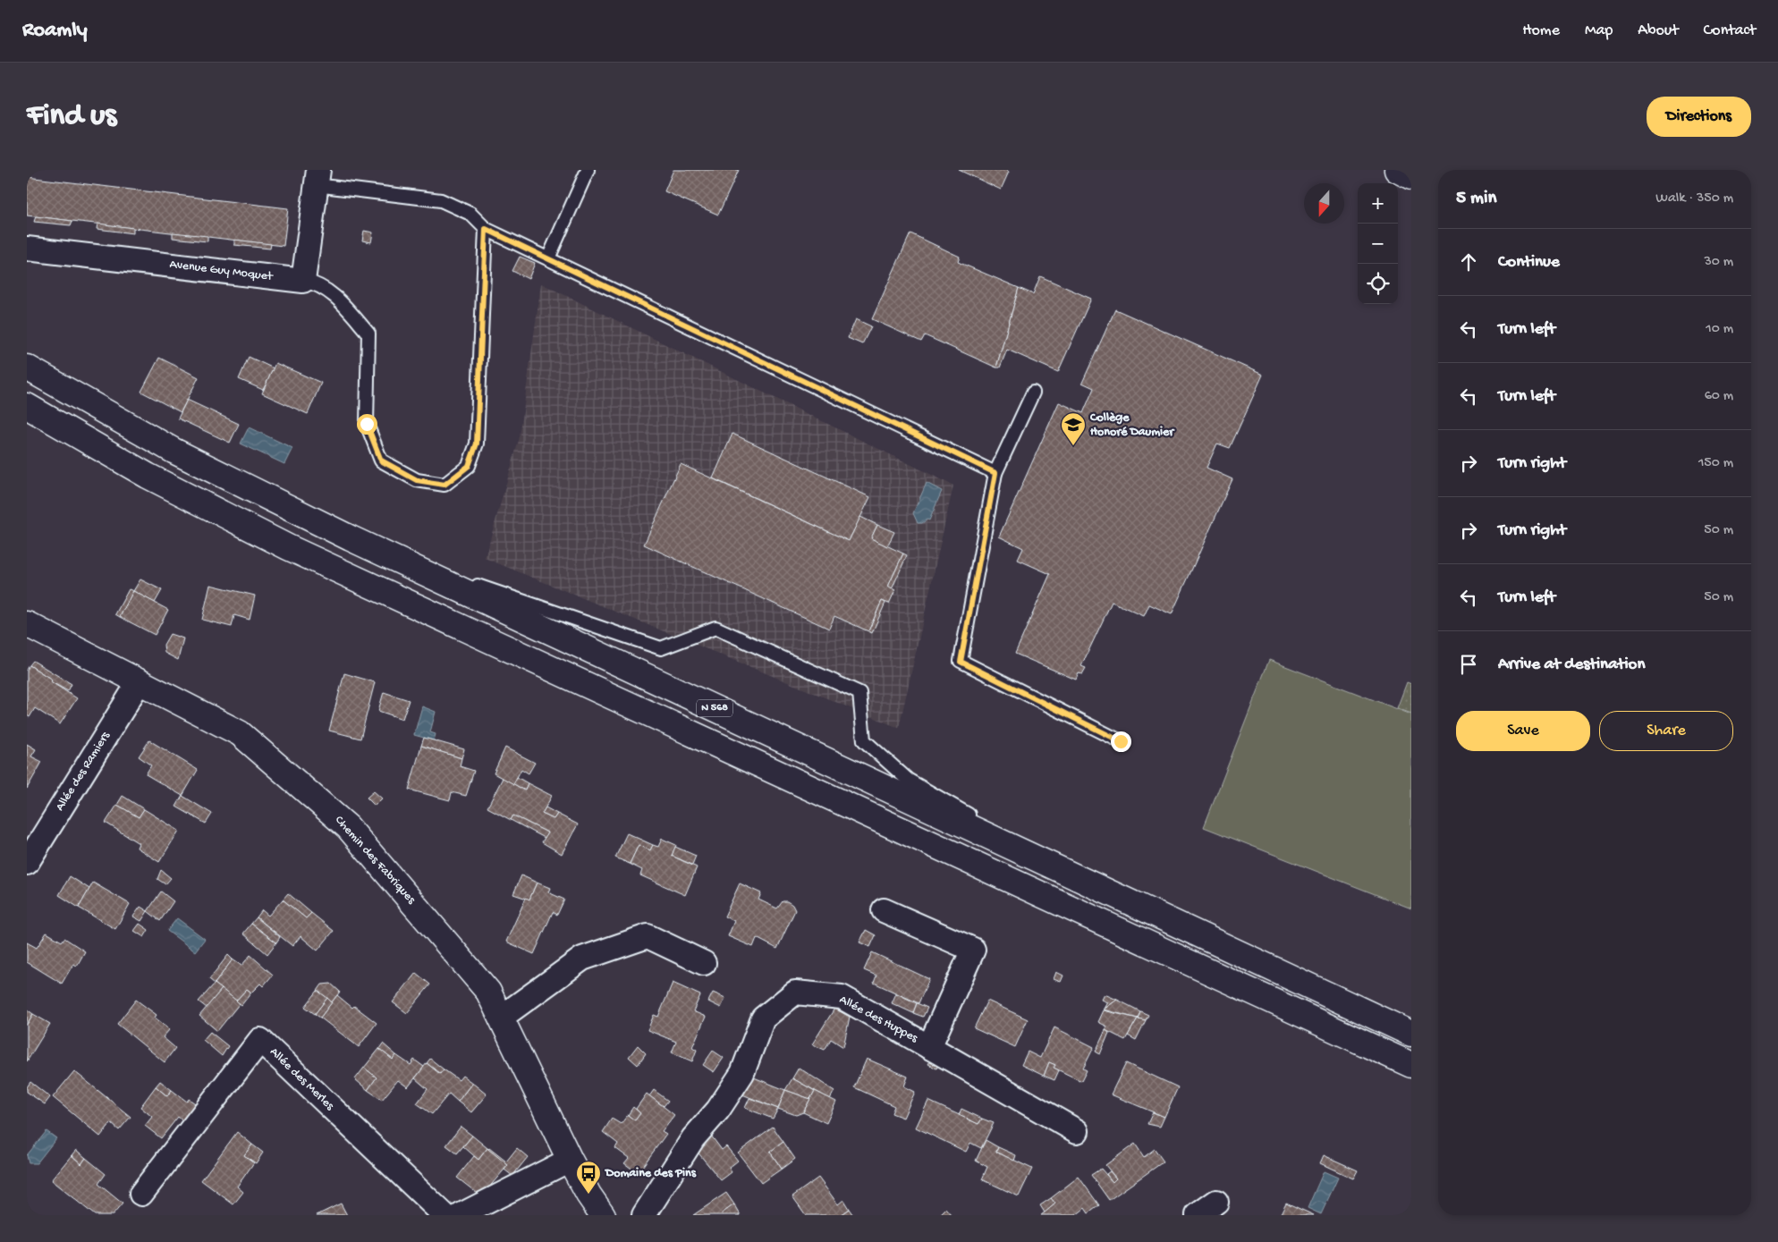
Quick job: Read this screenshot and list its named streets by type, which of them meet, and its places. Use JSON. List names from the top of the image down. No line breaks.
{"streets":{"main road":["N 568","Chemin des Fabriques"],"street":["Avenue Guy Moquet","Allée des Ramiers","Allée des Huppes","Allée des Merles"]},"crossings":[["Allée des Ramiers","Chemin des Fabriques"]],"places":{"school or university":["Collège Honoré Daumier"],"bus stop":["Domaine des Pins"]},"north":"bottom","page":{"header":"Roamly","nav":["Home","Map","About","Contact"],"buttons":["Directions",["Save","Share"]],"title":"Find us","heading":["5 min","Walk · 350 m"],"map_buttons":["+","−"],"list":[["Continue","30 m"],["Turn left","10 m"],["Turn left","60 m"],["Turn right","150 m"],["Turn right","50 m"],["Turn left","50 m"],"Arrive at destination"]}}
